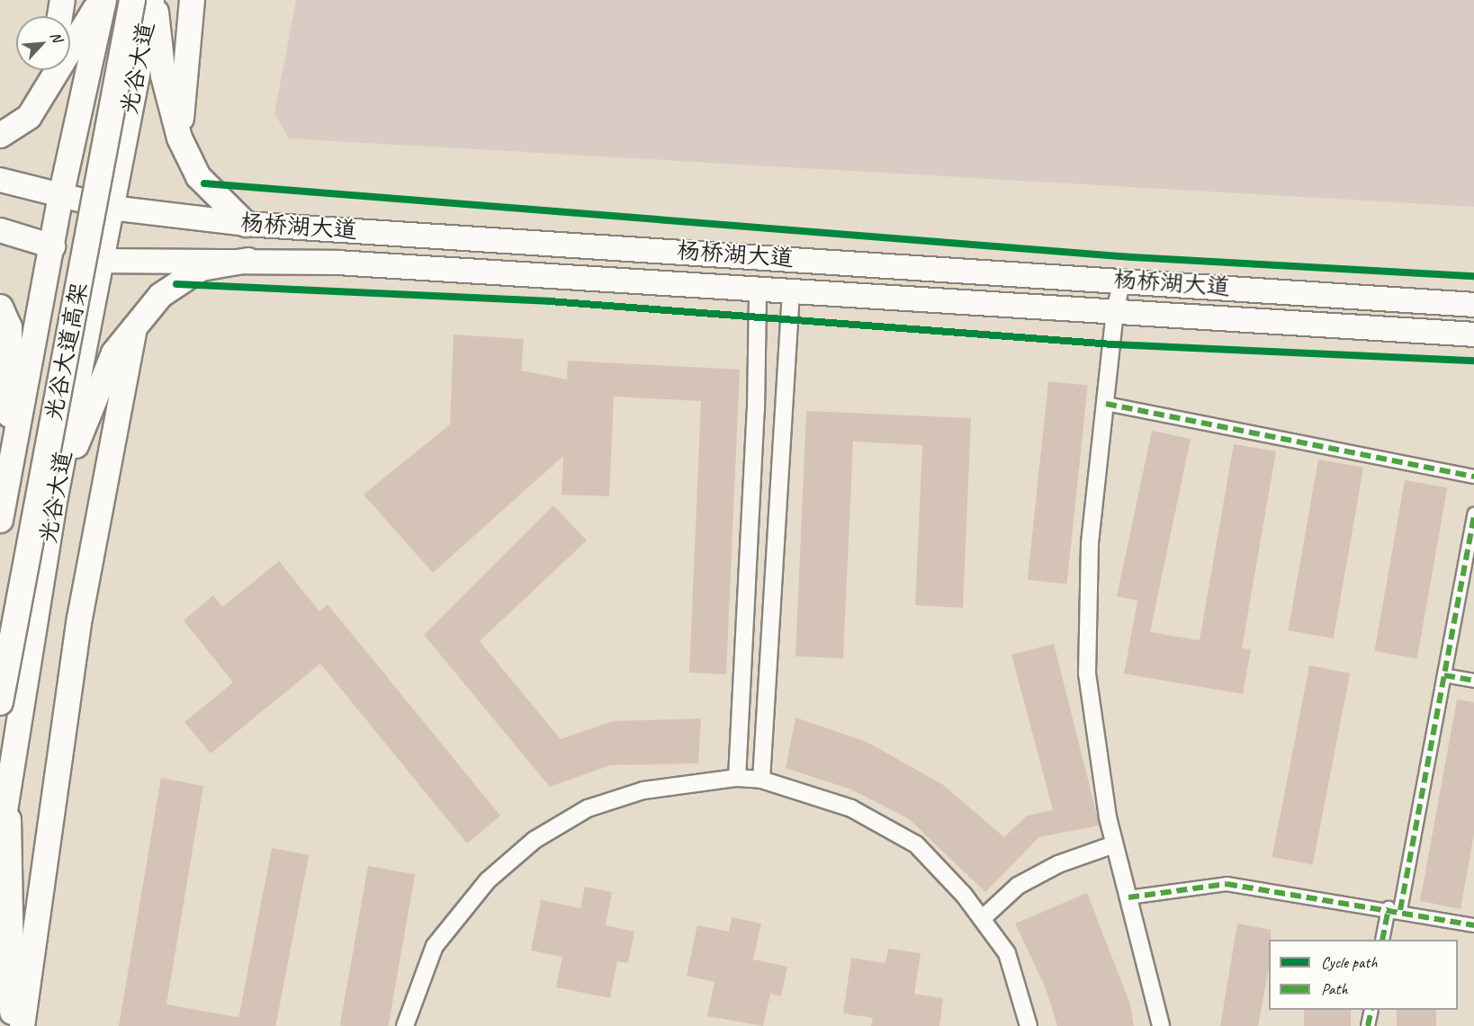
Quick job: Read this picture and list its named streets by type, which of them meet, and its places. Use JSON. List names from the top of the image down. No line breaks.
{"streets":{"highway":["光谷大道高架"],"main road":["光谷大道","杨桥湖大道"]},"crossings":[["光谷大道","杨桥湖大道"]],"legend":["Cycle path","Path"],"north":"top right"}
